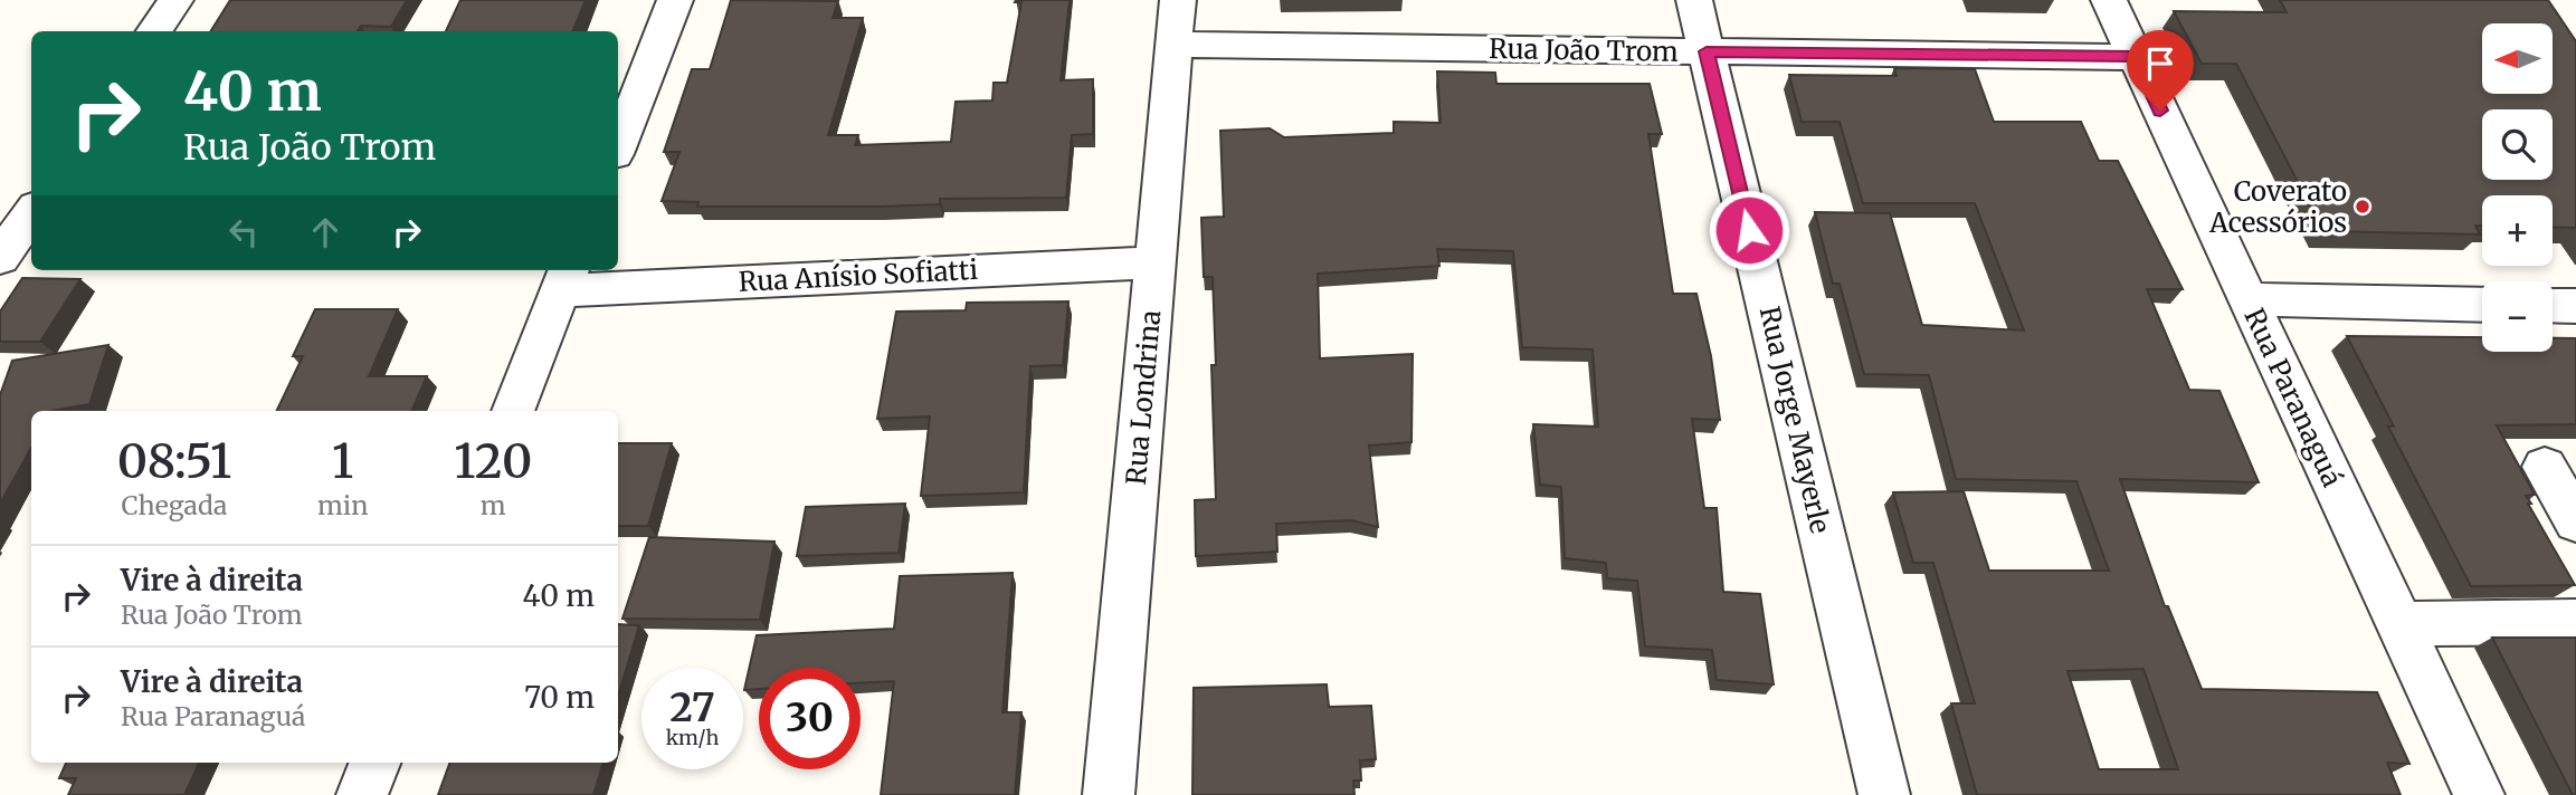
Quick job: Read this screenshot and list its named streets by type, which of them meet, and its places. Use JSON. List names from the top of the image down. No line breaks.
{"streets":{"street":["Rua João Trom","Rua Anísio Sofiatti","Rua Londrina","Rua Paranaguá","Rua Jorge Mayerle"]},"crossings":[["Rua João Trom","Rua Londrina"],["Rua João Trom","Rua Paranaguá"],["Rua João Trom","Rua Jorge Mayerle"],["Rua Anísio Sofiatti","Rua Londrina"]],"places":["Coverato Acessórios"],"north":"left","page":{"map_buttons":["+","−"],"turn":["40 m","Rua João Trom"],"eta":["08:51","Chegada","1","min","120","m"],"list":[{"name":"Vire à direita","note":"Rua João Trom","value":"40 m"},{"name":"Vire à direita","note":"Rua Paranaguá","value":"70 m"}],"speed":"27 km/h","limit":"30"}}
